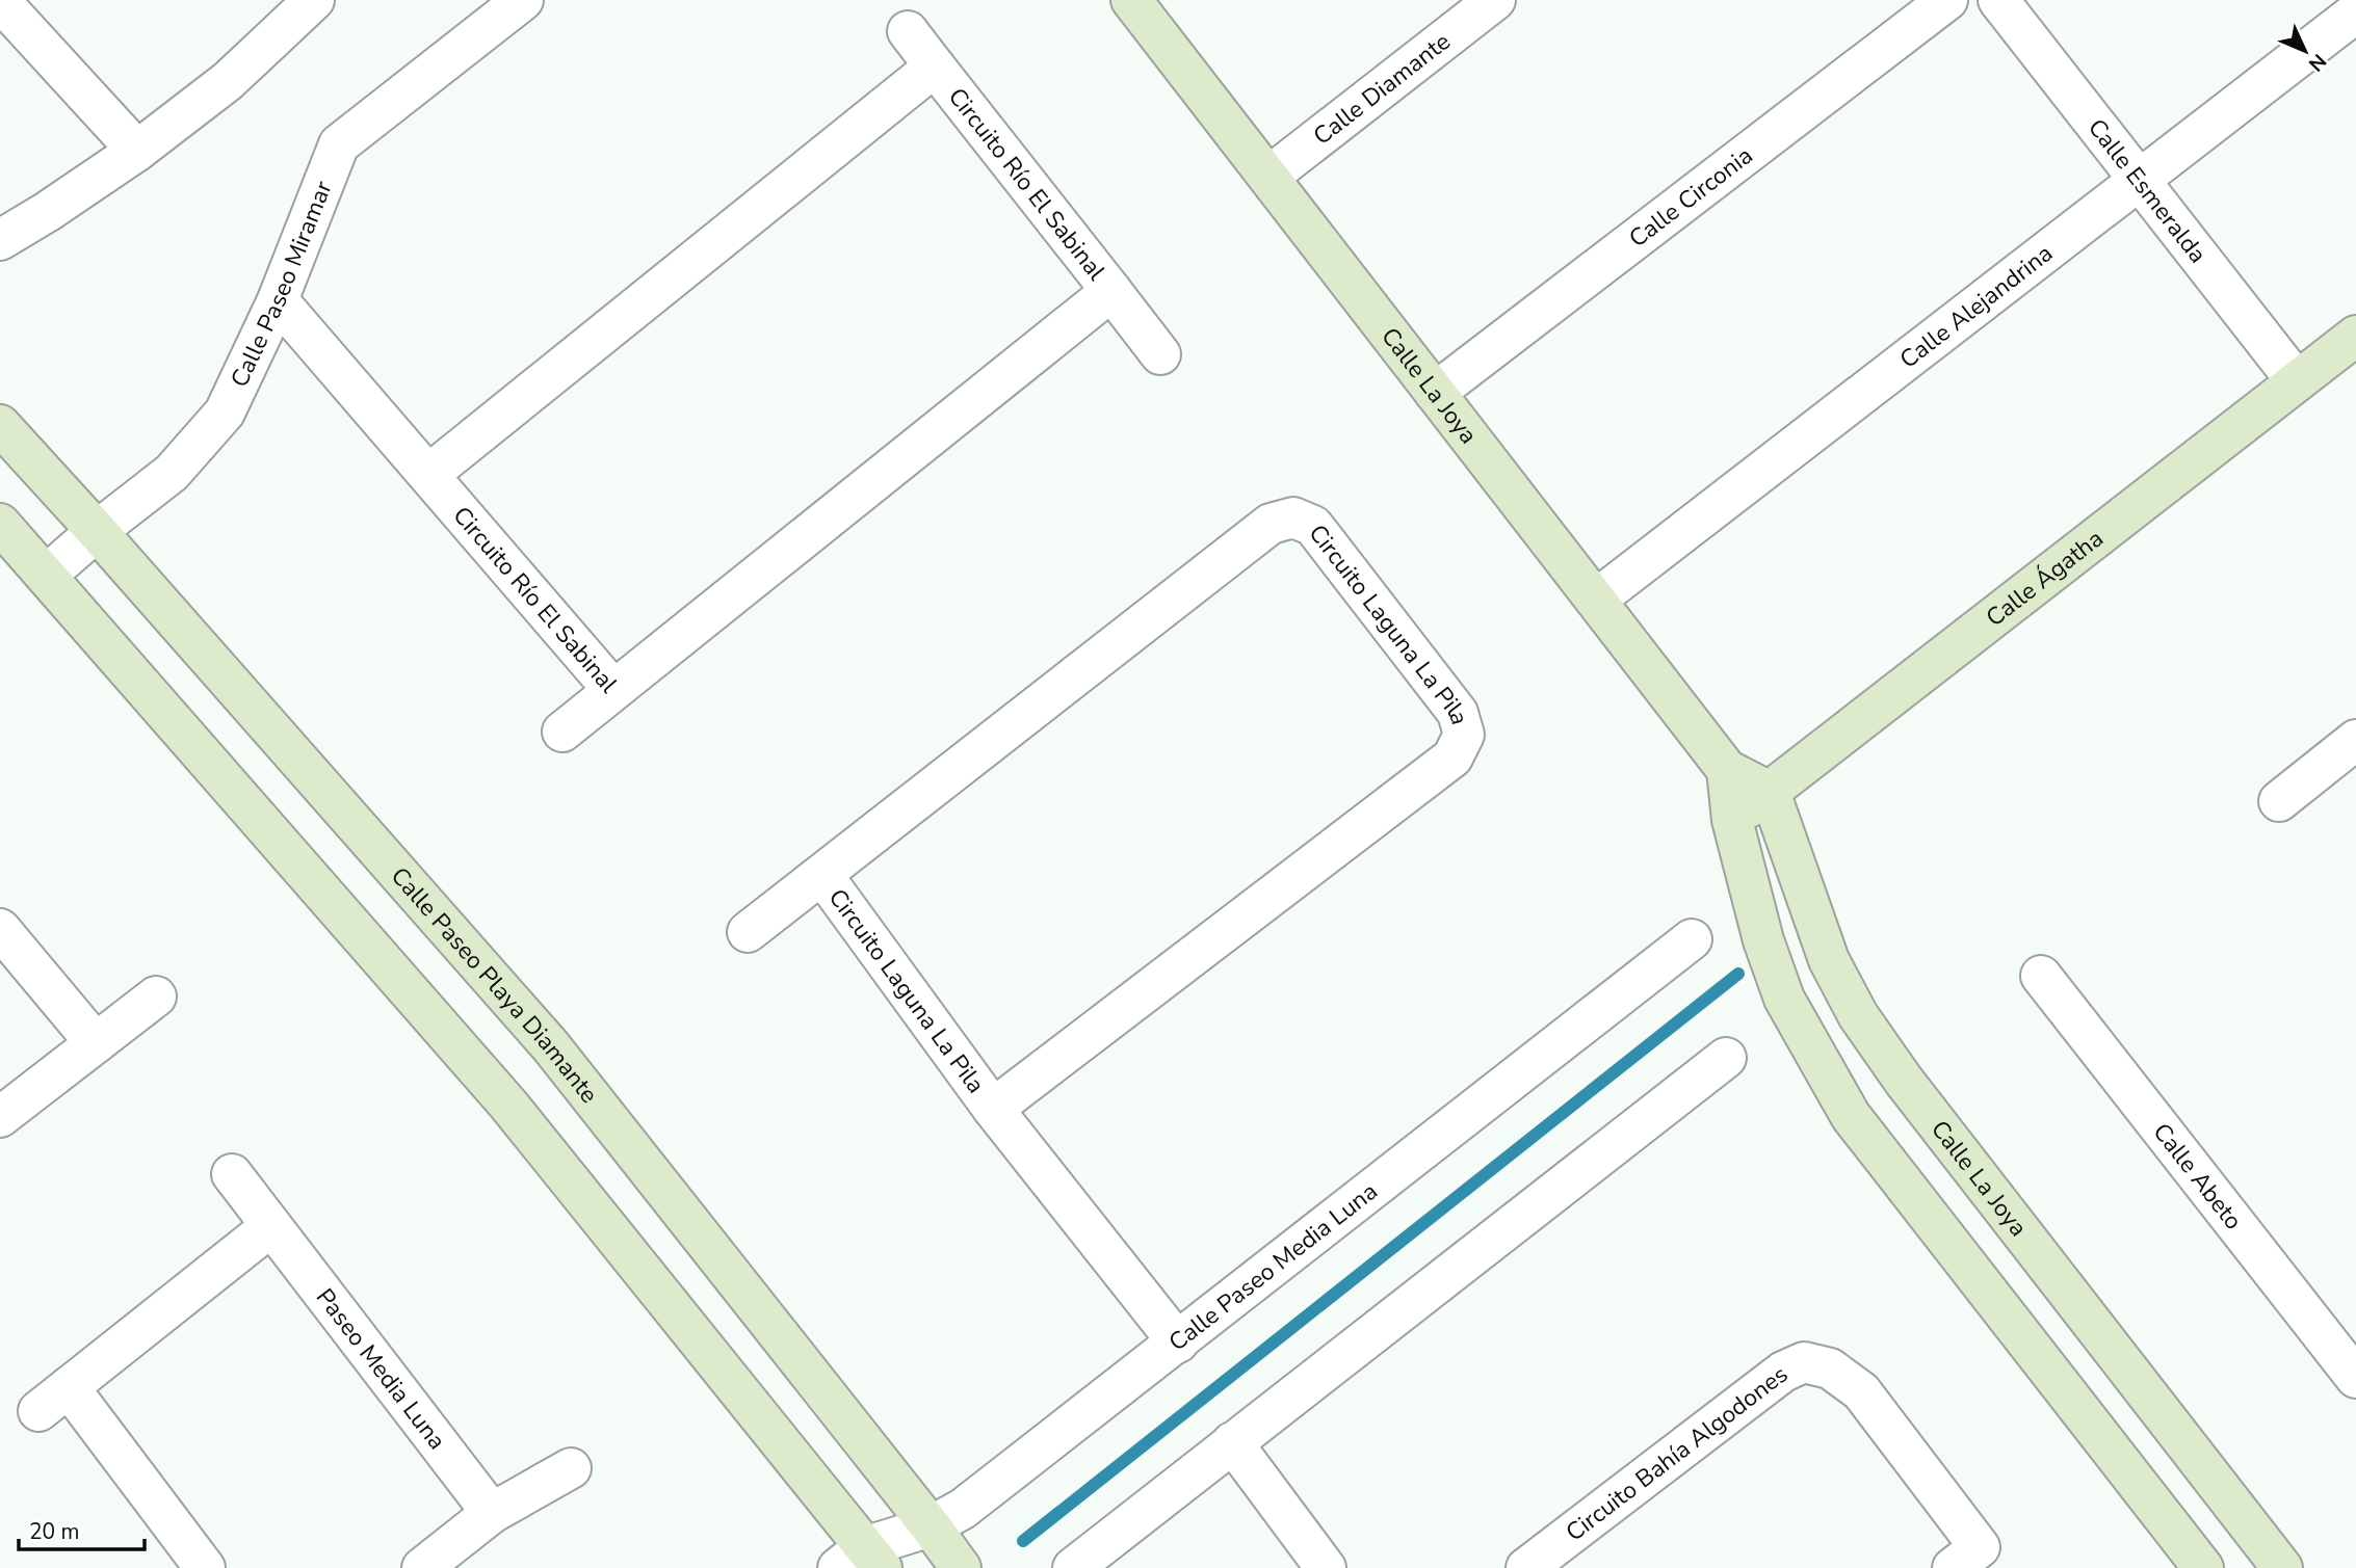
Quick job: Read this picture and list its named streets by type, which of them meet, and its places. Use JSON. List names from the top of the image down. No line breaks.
{"streets":{"street":["Calle Diamante","Circuito Río El Sabinal","Calle Esmeralda","Calle Circonia","Calle Paseo Miramar","Calle Alejandrina","Calle La Joya","Calle Ágatha","Circuito Laguna La Pila","Calle Paseo Playa Diamante","Calle Abeto","Calle Paseo Media Luna","Paseo Media Luna","Circuito Bahía Algodones"]},"crossings":[["Calle Diamante","Calle La Joya"],["Circuito Río El Sabinal","Calle Paseo Miramar"],["Calle Esmeralda","Calle Alejandrina"],["Calle Esmeralda","Calle Ágatha"],["Calle Circonia","Calle La Joya"],["Calle Paseo Miramar","Calle Paseo Playa Diamante"],["Calle Alejandrina","Calle La Joya"],["Calle La Joya","Calle Ágatha"],["Circuito Laguna La Pila","Calle Paseo Media Luna"],["Calle Paseo Playa Diamante","Calle Paseo Media Luna"]],"scale_bar":"20 m","north":"bottom right"}
